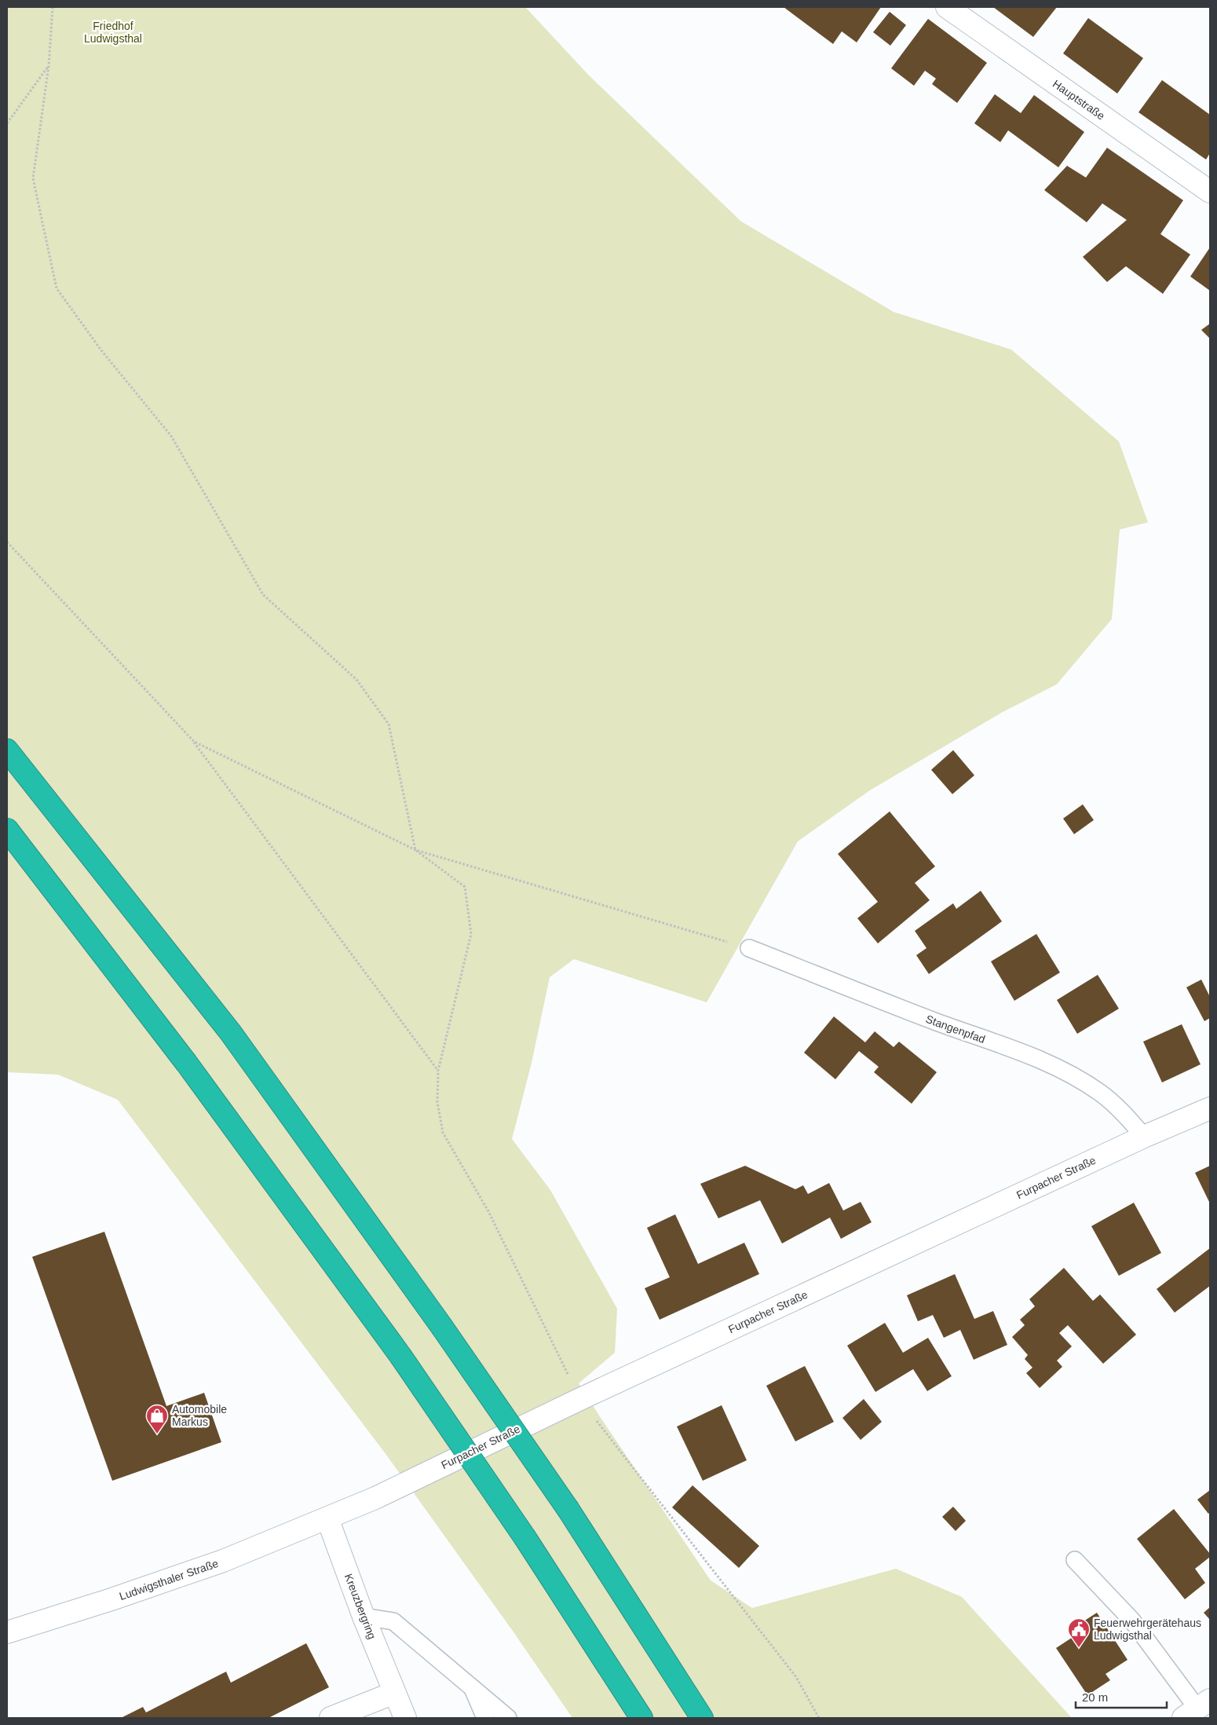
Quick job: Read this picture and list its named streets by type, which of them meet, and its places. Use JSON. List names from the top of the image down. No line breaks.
{"streets":{"street":["Hauptstraße","Furpacher Straße","Ludwigsthaler Straße","Kreuzbergring"],"lane":["Stangenpfad"]},"crossings":[["Stangenpfad","Furpacher Straße"],["Furpacher Straße","Ludwigsthaler Straße"],["Furpacher Straße","Kreuzbergring"],["Ludwigsthaler Straße","Kreuzbergring"]],"parks":["Friedhof Ludwigsthal"],"places":{"shop":["Automobile Markus"],"public building":["Feuerwehrgerätehaus Ludwigsthal"]},"scale_bar":"20 m"}
